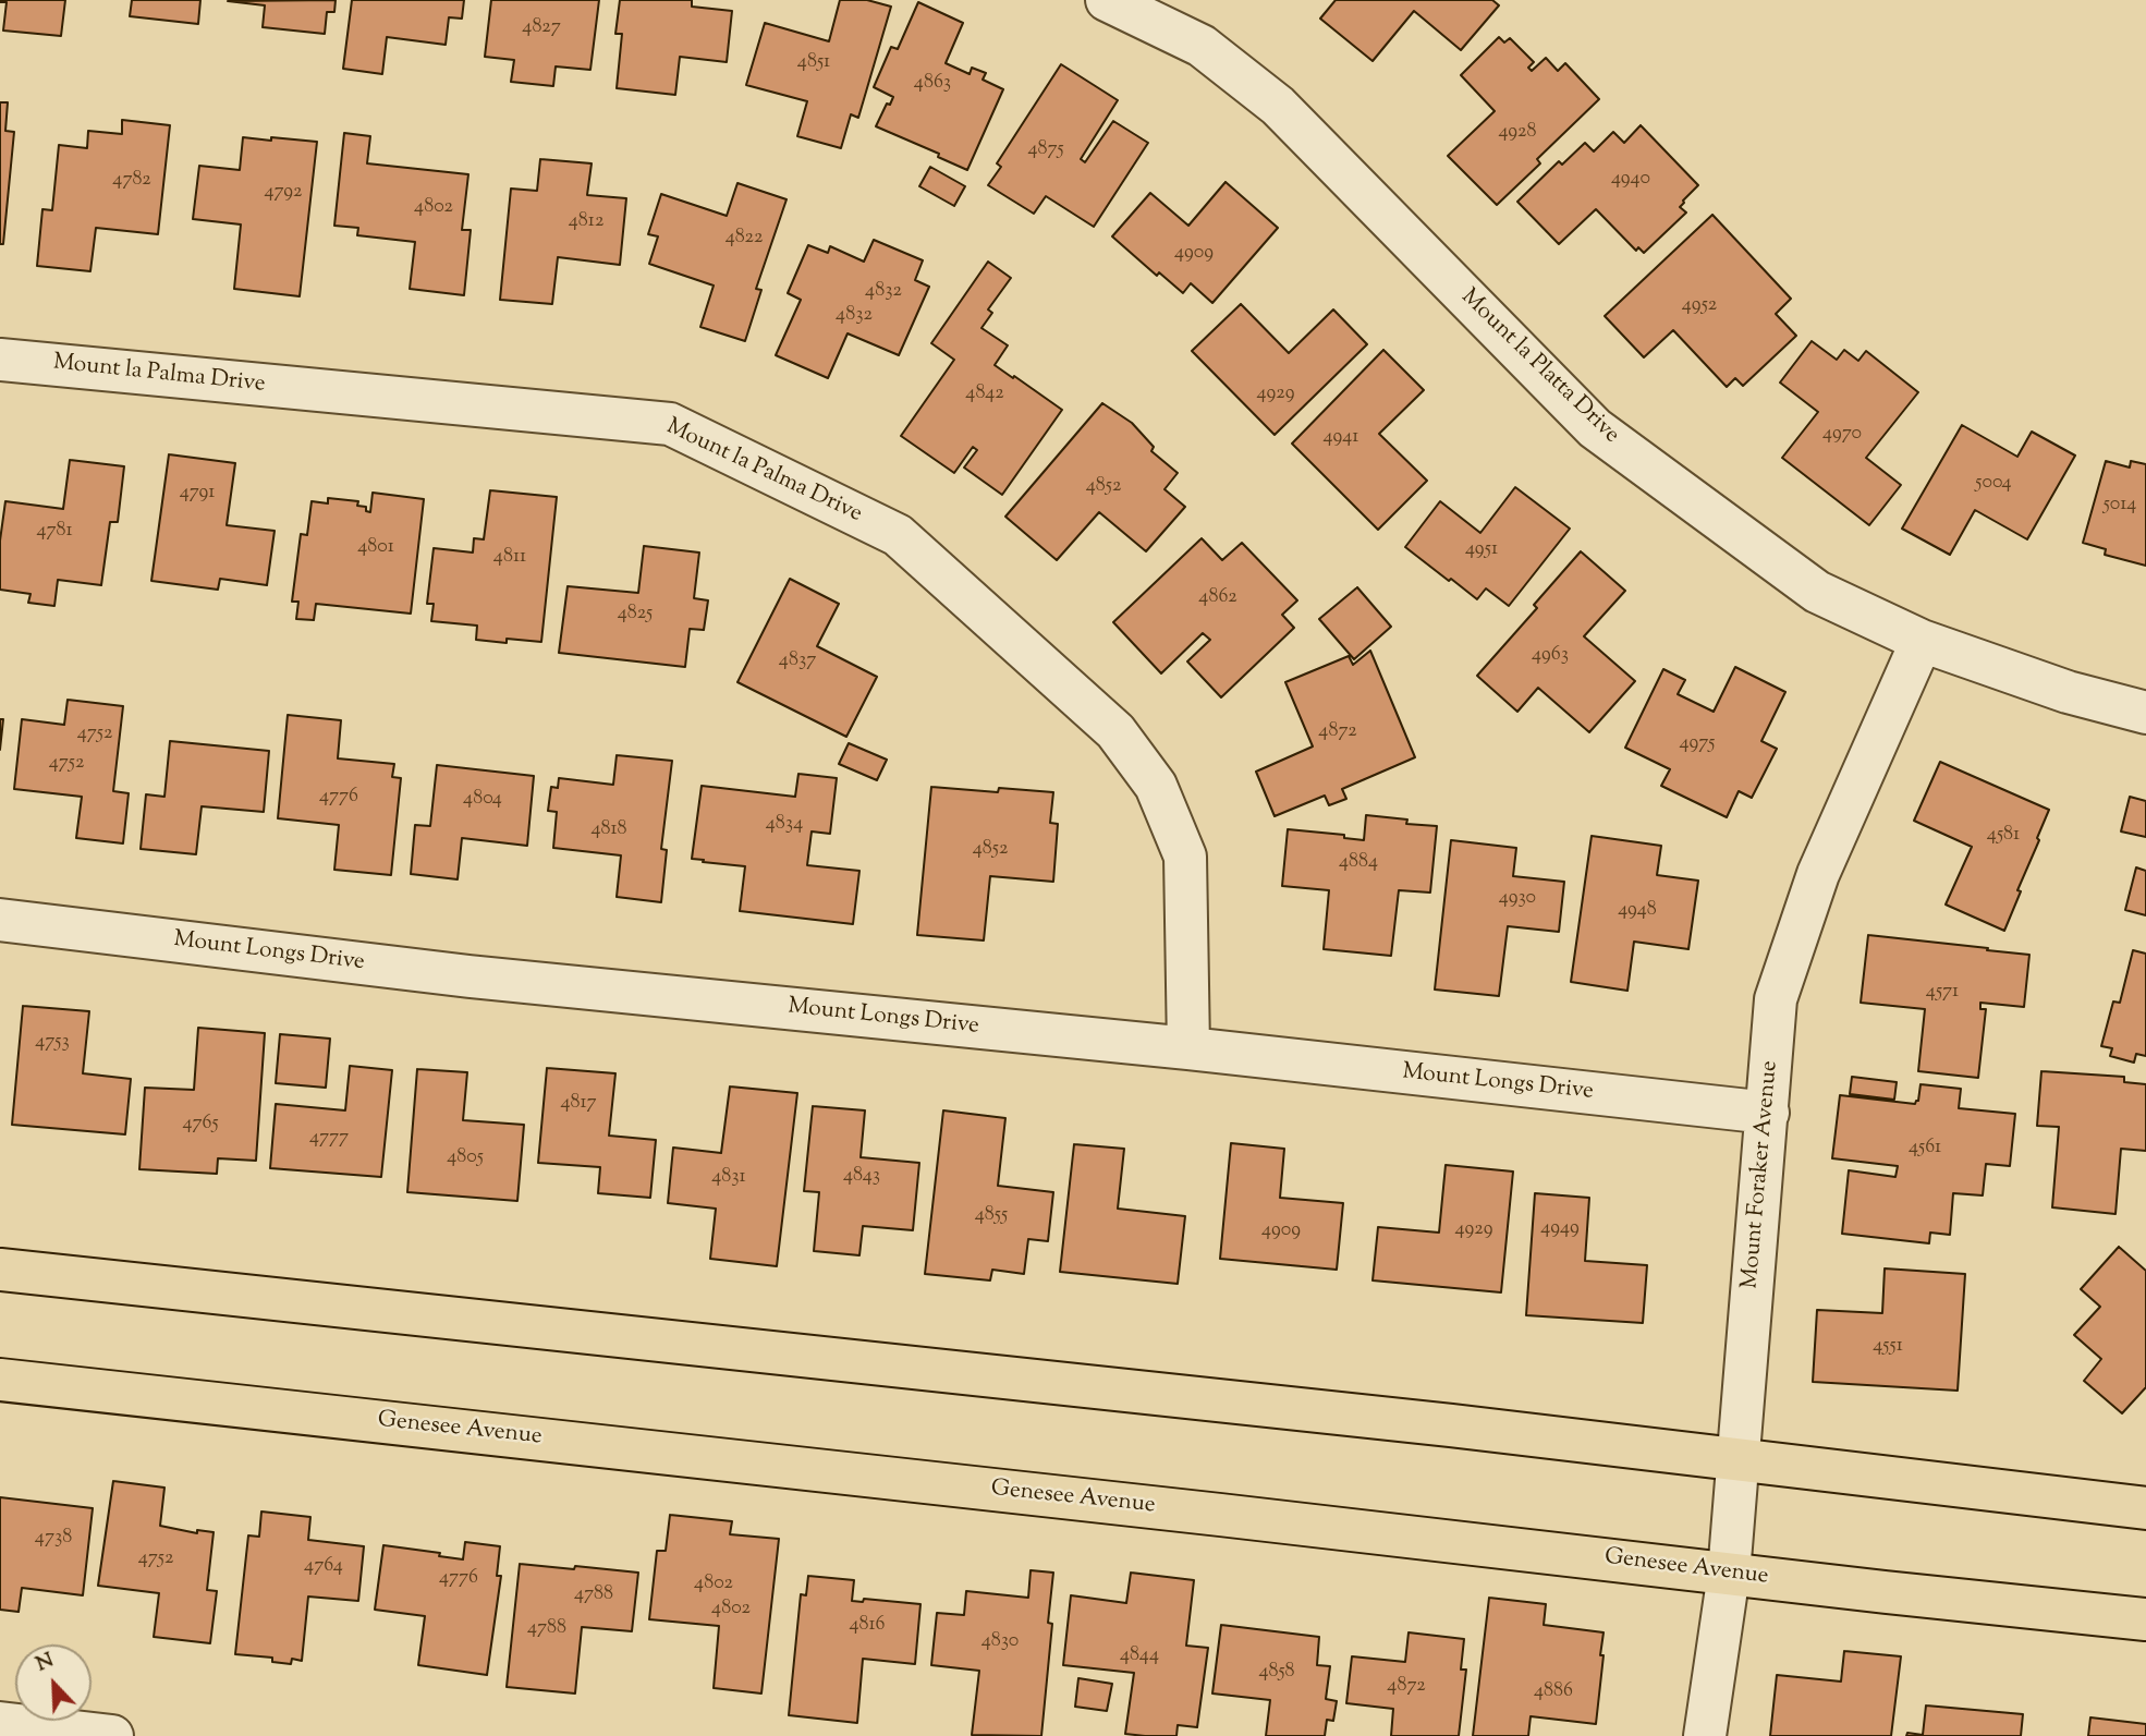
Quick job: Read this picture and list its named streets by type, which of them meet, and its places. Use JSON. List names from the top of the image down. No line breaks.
{"streets":{"main road":["Genesee Avenue"],"street":["Mount la Platta Drive","Mount la Palma Drive","Mount Longs Drive","Mount Foraker Avenue"]},"crossings":[["Mount la Platta Drive","Mount Foraker Avenue"],["Mount la Palma Drive","Mount Longs Drive"],["Mount Longs Drive","Mount Foraker Avenue"],["Mount Foraker Avenue","Genesee Avenue"]],"house_numbers":["4827","4851","4863","4928","4875","4940","4782","4792","4802","4812","4822","4909","4832","4952","4832","4842","4929","4970","4941","5004","4852","4791","5014","4781","4801","4951","4811","4862","4825","4963","4837","4872","4752","4975","4752","4776","4804","4834","4818","4581","4852","4884","4930","4948","4571","4753","4817","4765","4777","4561","4805","4843","4831","4855","4949","4929","4909","4551","4738","4752","4764","4776","4802","4788","4802","4816","4788","4830","4844","4858","4872","4886"],"north":"top left"}
